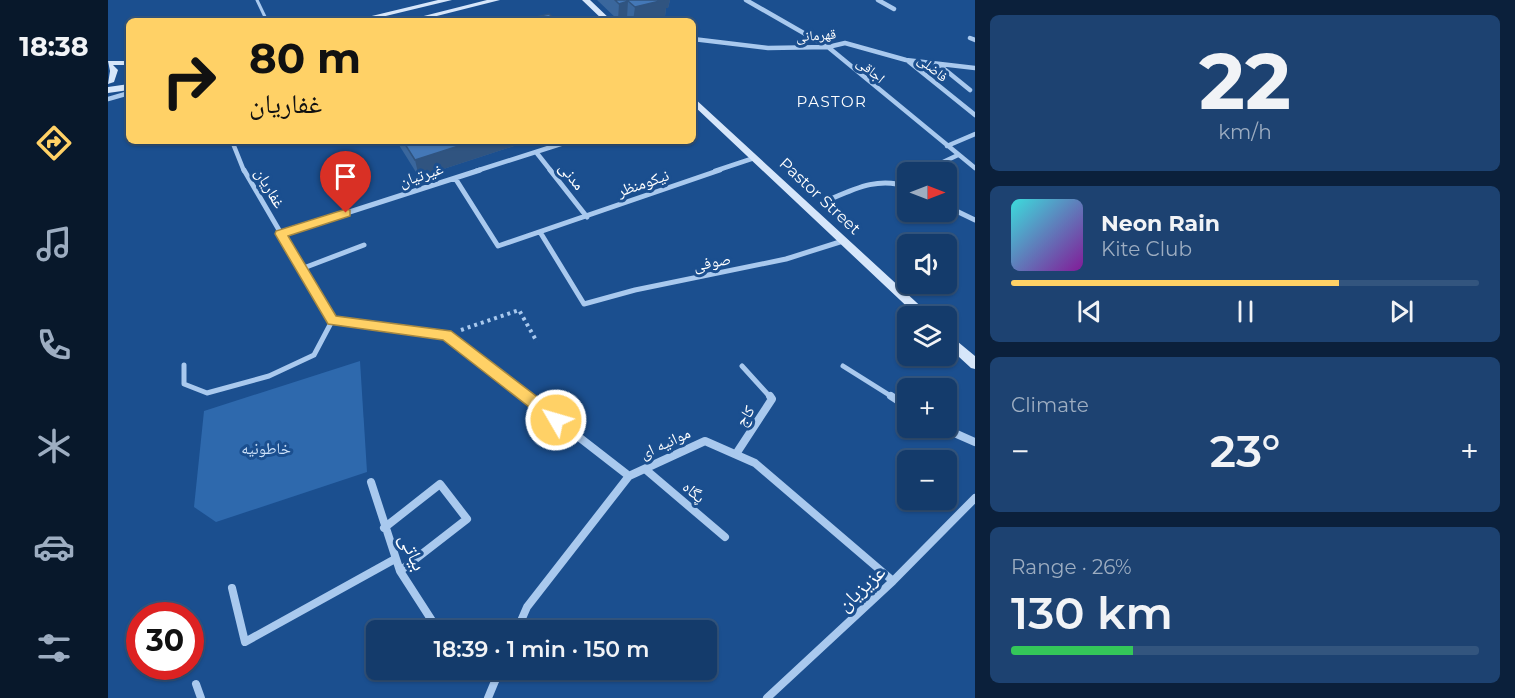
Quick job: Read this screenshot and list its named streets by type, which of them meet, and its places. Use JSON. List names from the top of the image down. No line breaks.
{"streets":{"main road":["Pastor Street"],"street":["قهرمانی","فاضلی","اجاقی","غیرتیان","مدنی","نیکومنظر","غفاریان","صوفی","کاج","موانیه ای","پگاه","بیاتی","عزیزیان"]},"crossings":[["قهرمانی","فاضلی"],["قهرمانی","اجاقی"],["غیرتیان","مدنی"],["غیرتیان","نیکومنظر"],["غیرتیان","غفاریان"],["مدنی","نیکومنظر"],["نیکومنظر","Pastor Street"],["نیکومنظر","صوفی"],["Pastor Street","صوفی"],["کاج","موانیه ای"],["موانیه ای","پگاه"],["موانیه ای","عزیزیان"]],"districts":["PASTOR"],"parks":["خاطونیه"],"north":"right","page":{"tabs":"18:38","tile":[["22","km/h"],"Climate",["Range · 26%","130 km"]],"turn":["80 m","غفاریان"],"map_buttons":["+","−"],"song":["Neon Rain","Kite Club"],"heat":["−","23°","+"],"limit":"30","trip":"18:39 · 1 min · 150 m"}}
